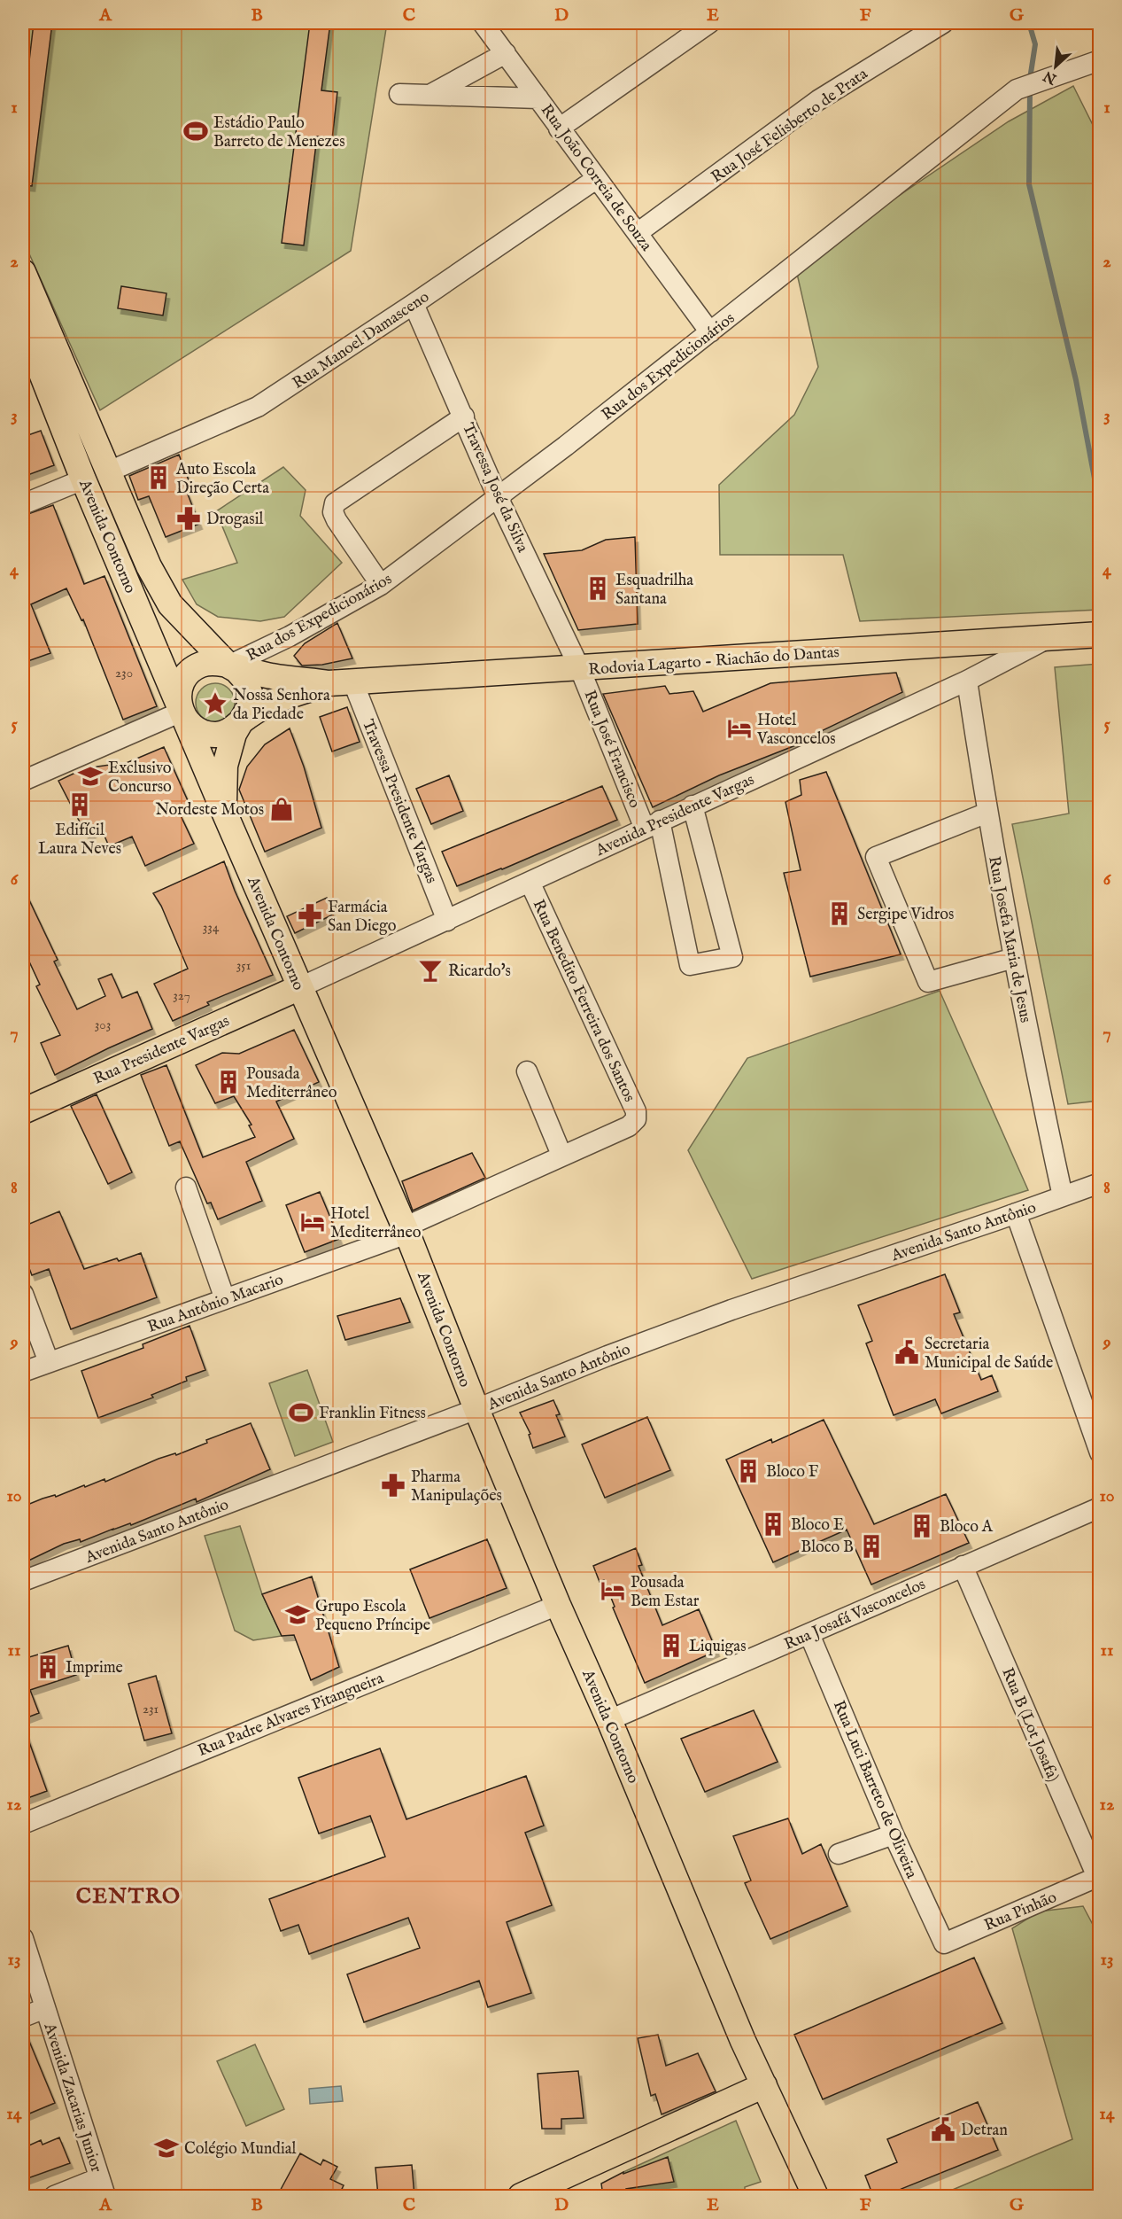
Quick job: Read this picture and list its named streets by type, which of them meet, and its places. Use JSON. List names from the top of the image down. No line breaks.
{"streets":{"main road":["Avenida Contorno","Rodovia Lagarto - Riachão do Dantas","Rua Presidente Vargas"],"street":["Rua José Felisberto de Prata","Rua João Correia de Souza","Rua Manoel Damasceno","Rua dos Expedicionários","Travessa José da Silva","Rua José Francisco","Travessa Presidente Vargas","Avenida Presidente Vargas","Rua Josefa Maria de Jesus","Rua Benedito Ferreira dos Santos","Avenida Santo Antônio","Rua Antônio Macario","Rua Josafá Vasconcelos","Rua Padre Alvares Pitangueira","Rua B (Lot Josafa)","Rua Luci Barreto de Oliveira","Rua Pinhão","Avenida Zacarias Junior"]},"crossings":[["Rua José Felisberto de Prata","Rua João Correia de Souza"],["Rua João Correia de Souza","Rua Manoel Damasceno"],["Rua João Correia de Souza","Rua dos Expedicionários"],["Rua Manoel Damasceno","Travessa José da Silva"],["Rua Manoel Damasceno","Avenida Contorno"],["Rua dos Expedicionários","Travessa José da Silva"],["Rua dos Expedicionários","Avenida Contorno"],["Travessa José da Silva","Rodovia Lagarto - Riachão do Dantas"],["Travessa José da Silva","Rua José Francisco"],["Avenida Contorno","Avenida Presidente Vargas"],["Avenida Contorno","Rua Benedito Ferreira dos Santos"],["Avenida Contorno","Rua Presidente Vargas"],["Avenida Contorno","Avenida Santo Antônio"],["Avenida Contorno","Rua Antônio Macario"],["Avenida Contorno","Rua Josafá Vasconcelos"],["Avenida Contorno","Rua Padre Alvares Pitangueira"],["Rodovia Lagarto - Riachão do Dantas","Rua José Francisco"],["Rodovia Lagarto - Riachão do Dantas","Travessa Presidente Vargas"],["Rodovia Lagarto - Riachão do Dantas","Avenida Presidente Vargas"],["Rua José Francisco","Avenida Presidente Vargas"],["Travessa Presidente Vargas","Avenida Presidente Vargas"],["Avenida Presidente Vargas","Rua Josefa Maria de Jesus"],["Avenida Presidente Vargas","Rua Benedito Ferreira dos Santos"],["Avenida Presidente Vargas","Rua Presidente Vargas"],["Rua Josefa Maria de Jesus","Avenida Santo Antônio"],["Rua Benedito Ferreira dos Santos","Rua Antônio Macario"],["Rua Josafá Vasconcelos","Rua B (Lot Josafa)"],["Rua Josafá Vasconcelos","Rua Luci Barreto de Oliveira"],["Rua B (Lot Josafa)","Rua Pinhão"],["Rua Luci Barreto de Oliveira","Rua Pinhão"]],"districts":["CENTRO"],"places":{"sports":["Estádio Paulo Barreto de Menezes","Franklin Fitness"],"building":["Auto Escola Direção Certa","Esquadrilha Santana","Edifícil Laura Neves","Sergipe Vidros","Pousada Mediterrâneo","Bloco F","Bloco E","Bloco A","Bloco B","Liquigas","Imprime"],"pharmacy":["Drogasil","Farmácia San Diego","Pharma Manipulações"],"place":["Nossa Senhora da Piedade"],"hotel":["Hotel Vasconcelos","Hotel Mediterrâneo","Pousada Bem Estar"],"school or university":["Exclusivo Concurso","Grupo Escola Pequeno Príncipe","Colégio Mundial"],"shop":["Nordeste Motos"],"bar":["Ricardo's"],"public building":["Secretaria Municipal de Saúde","Detran"]},"house_numbers":["230","334","351","327","303","231"],"north":"bottom left","grid":{"columns":["A","B","C","D","E","F","G"],"rows":["1","2","3","4","5","6","7","8","9","10","11","12","13","14"]}}
